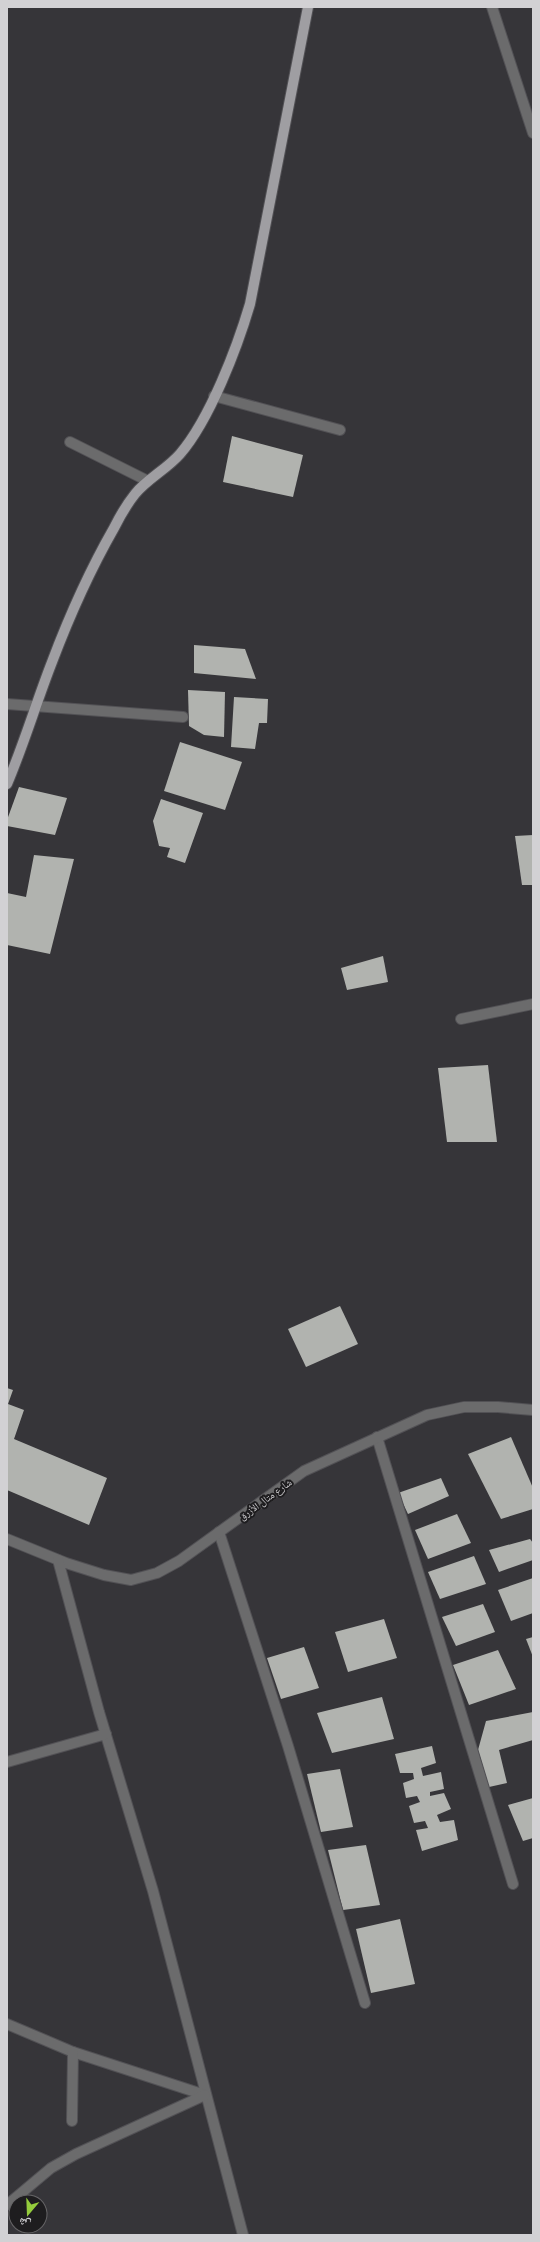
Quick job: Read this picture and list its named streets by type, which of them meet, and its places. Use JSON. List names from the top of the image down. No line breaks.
{"streets":{"street":["شارع متال الأزرق"]},"north":"bottom"}
